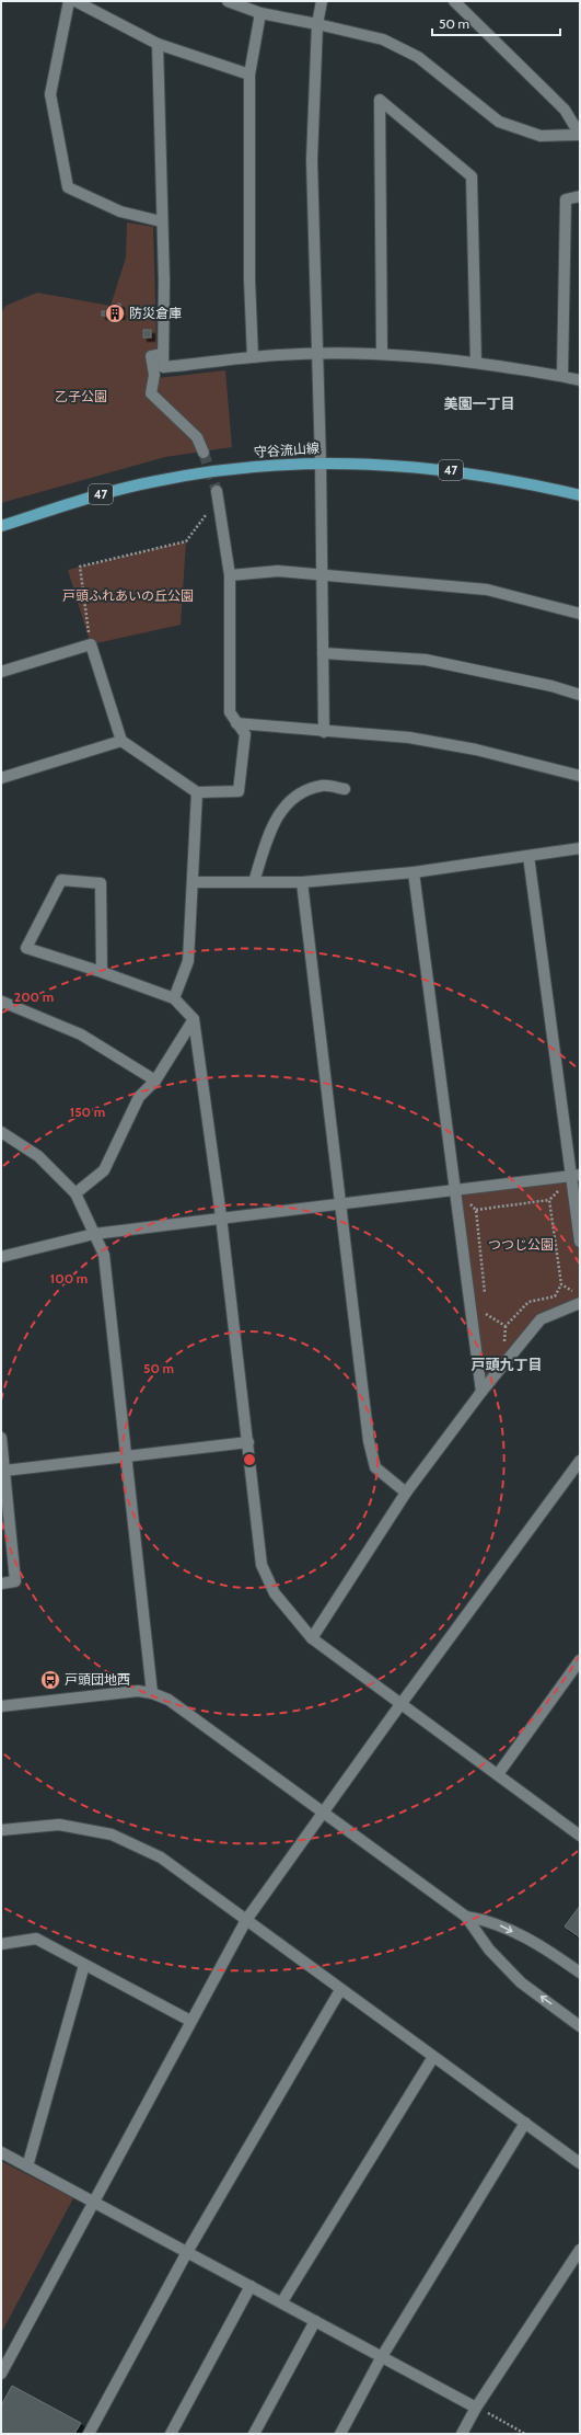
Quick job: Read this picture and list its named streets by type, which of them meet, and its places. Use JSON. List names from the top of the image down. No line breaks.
{"streets":{"main road":["守谷流山線","47"]},"districts":["美園一丁目","戸頭九丁目"],"parks":["乙子公園","戸頭ふれあいの丘公園","つつじ公園"],"places":{"building":["防災倉庫"],"bus stop":["戸頭団地西"]},"scale_bar":"50 m","rings":["200 m","150 m","100 m","50 m"]}
